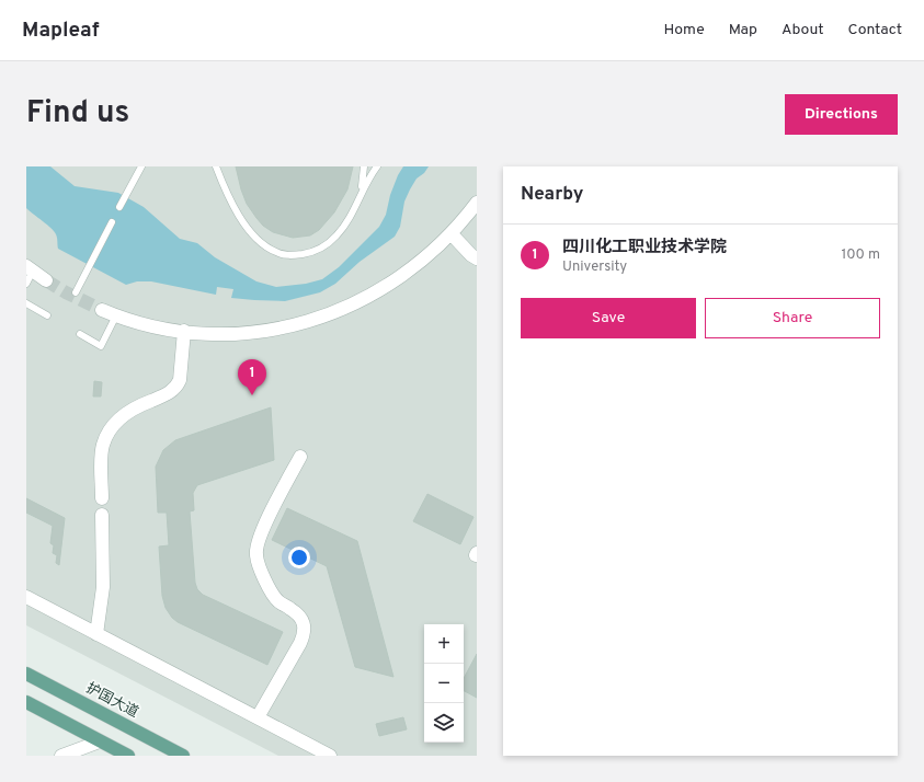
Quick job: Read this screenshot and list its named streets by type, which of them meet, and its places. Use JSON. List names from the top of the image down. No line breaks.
{"streets":{"main road":["护国大道"]},"page":{"header":"Mapleaf","nav":["Home","Map","About","Contact"],"title":"Find us","buttons":["Directions",["Save","Share"]],"heading":"Nearby","list":[{"mark":"1","name":"四川化工职业技术学院","note":"University","value":"100 m"}],"pins":"1","map_buttons":["+","−"]}}
